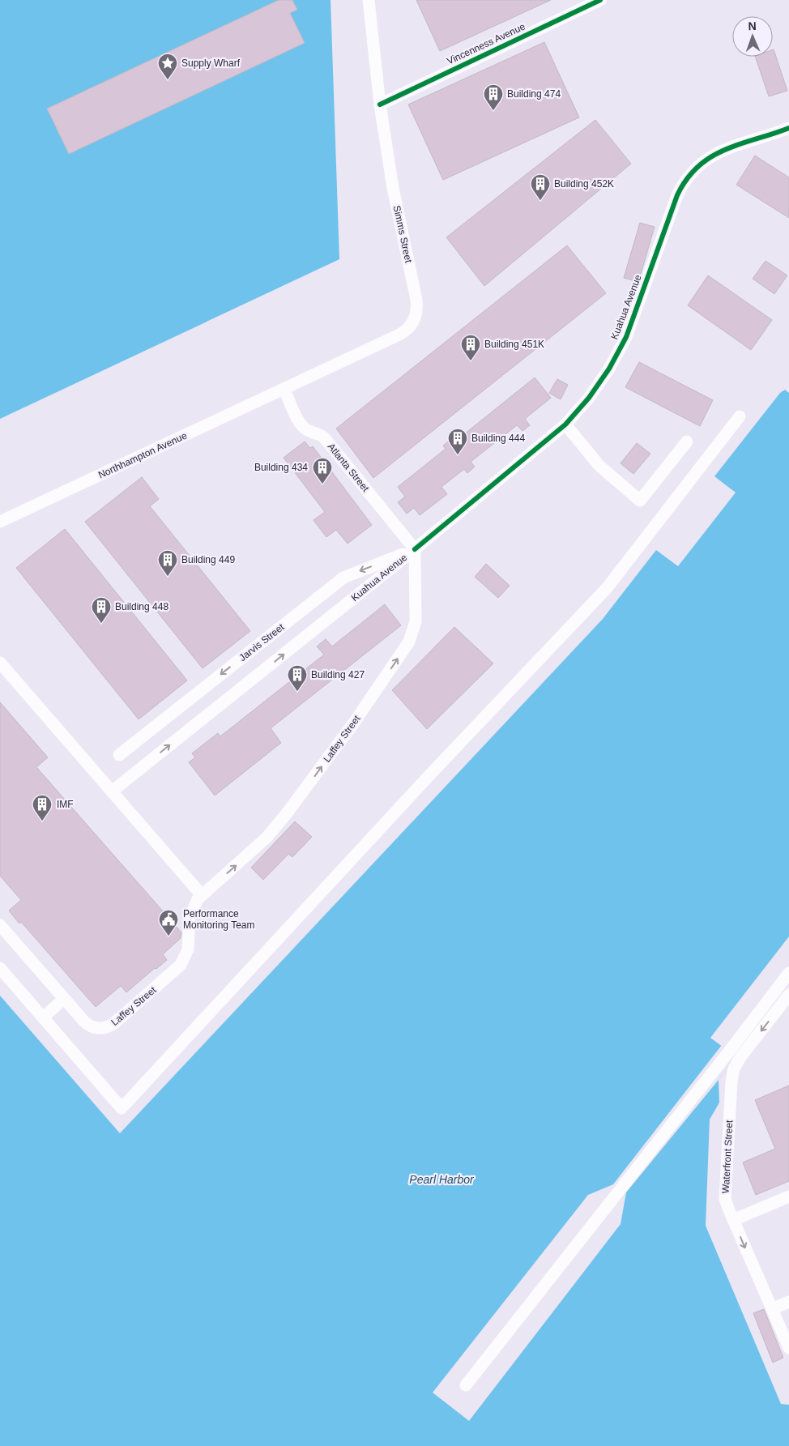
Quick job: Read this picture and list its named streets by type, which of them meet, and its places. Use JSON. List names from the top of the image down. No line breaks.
{"streets":{"street":["Vincenness Avenue","Simms Street","Kuahua Avenue","Northhampton Avenue","Atlanta Street","Jarvis Street","Laffey Street","Waterfront Street"]},"crossings":[["Vincenness Avenue","Simms Street"],["Simms Street","Northhampton Avenue"],["Simms Street","Atlanta Street"],["Kuahua Avenue","Atlanta Street"],["Kuahua Avenue","Jarvis Street"],["Kuahua Avenue","Laffey Street"],["Northhampton Avenue","Atlanta Street"],["Atlanta Street","Jarvis Street"],["Atlanta Street","Laffey Street"],["Jarvis Street","Laffey Street"]],"one_way":["Kuahua Avenue","Jarvis Street","Laffey Street","Waterfront Street"],"water":["Pearl Harbor"],"places":{"place":["Supply Wharf"],"building":["Building 474","Building 452K","Building 451K","Building 444","Building 434","Building 449","Building 448","Building 427","IMF"],"public building":["Performance Monitoring Team"]},"north":"top"}
